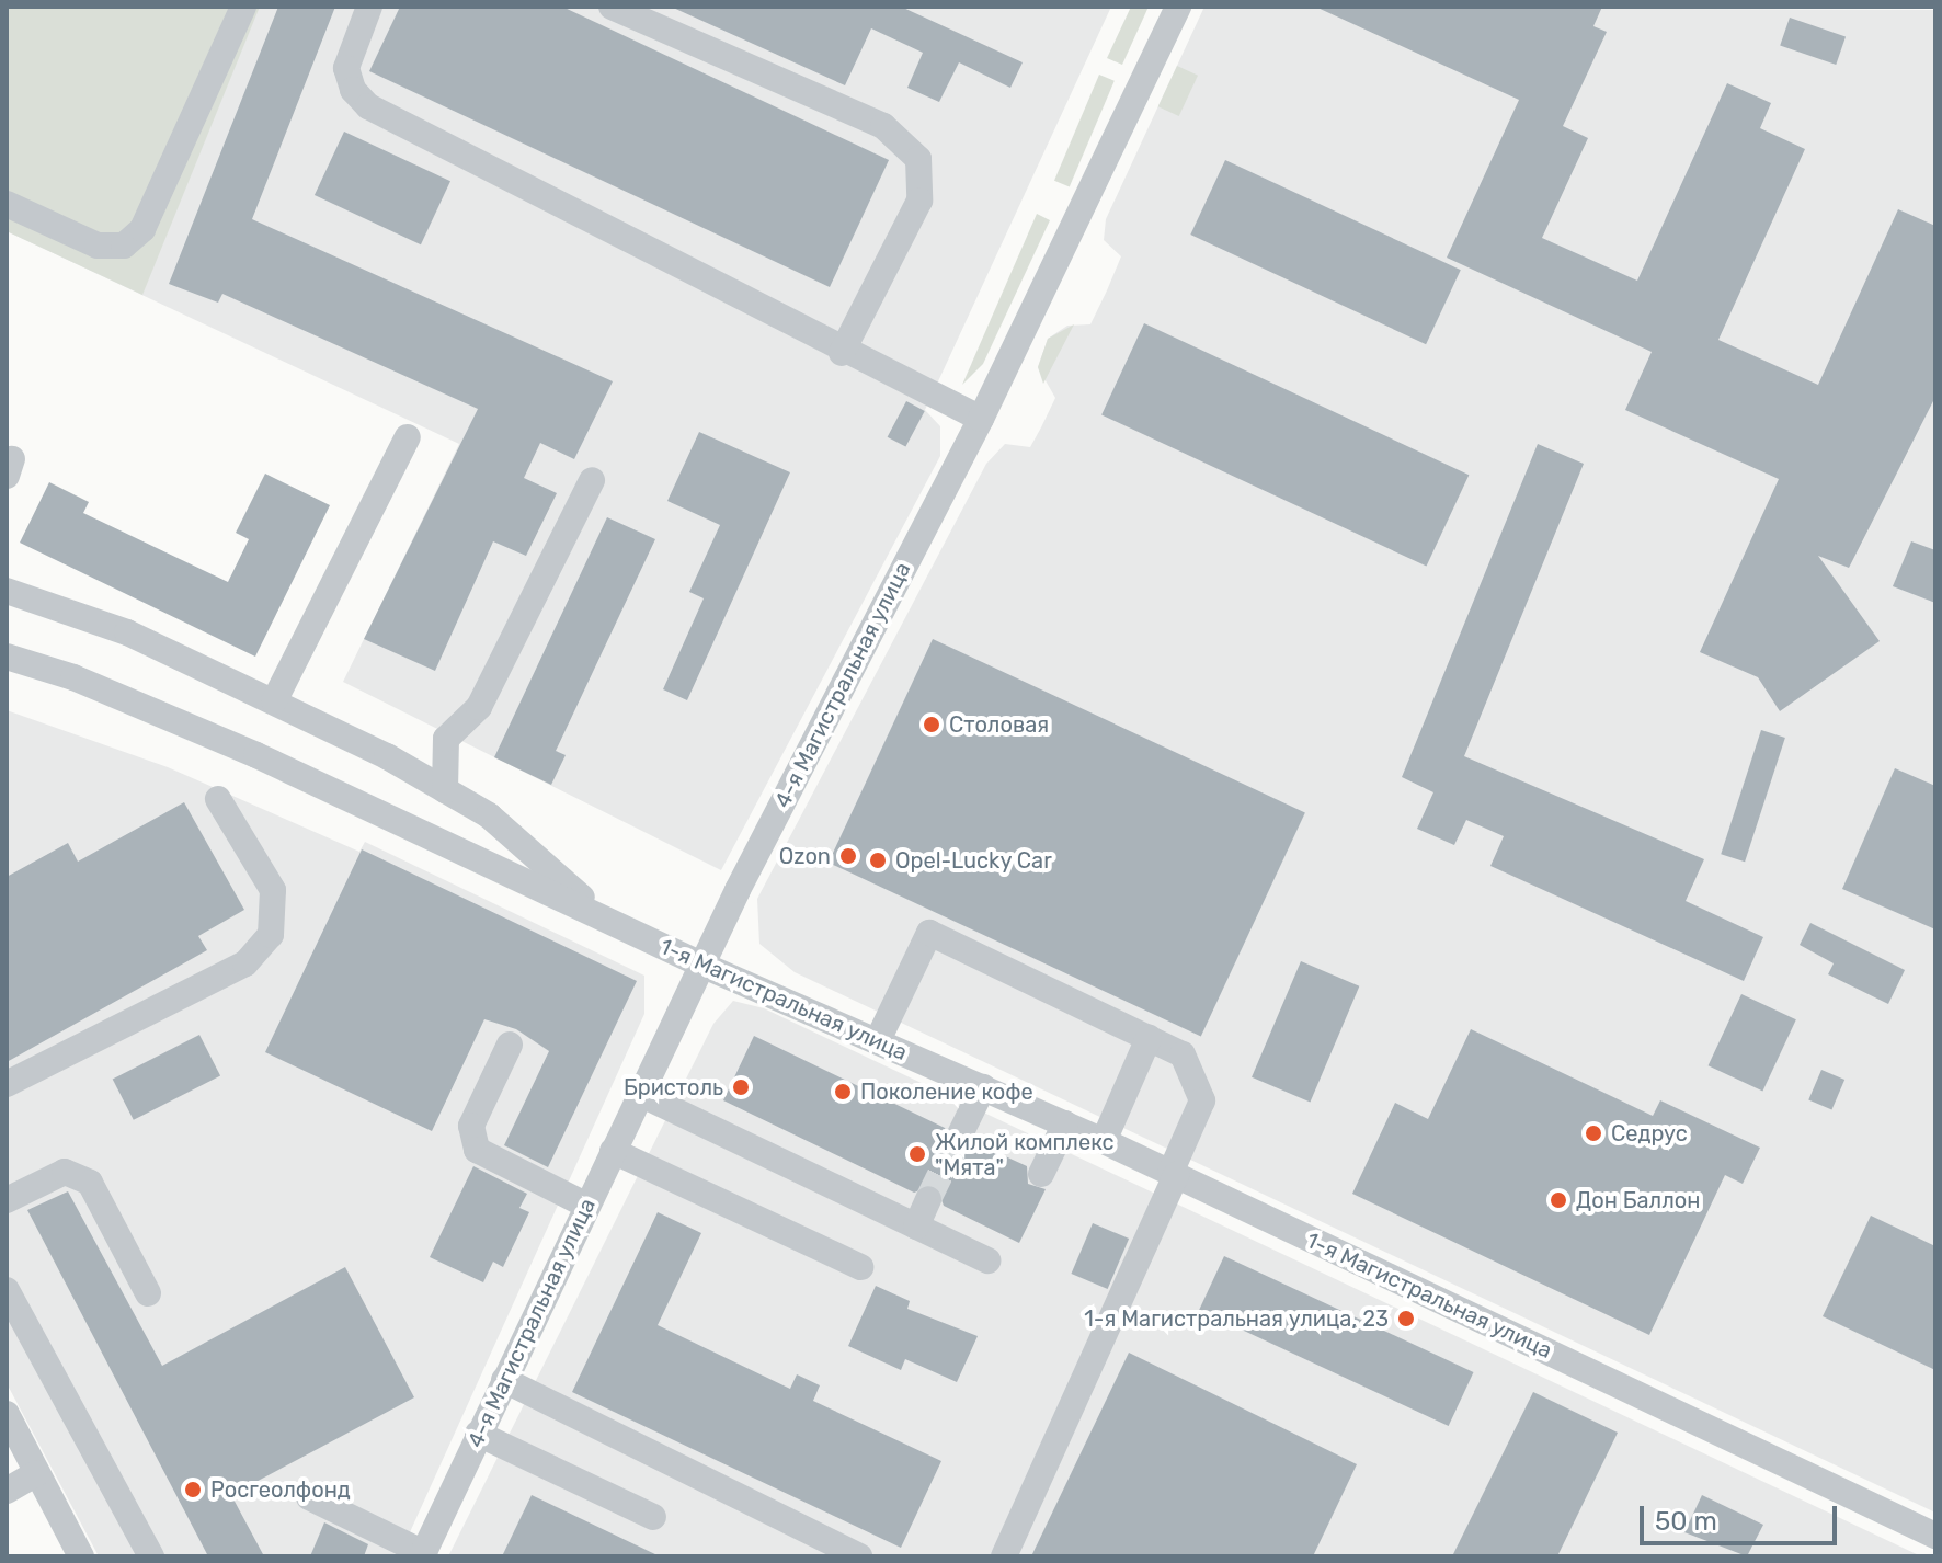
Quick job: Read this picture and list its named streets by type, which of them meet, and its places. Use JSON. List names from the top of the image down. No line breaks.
{"streets":{"street":["4-я Магистральная улица","1-я Магистральная улица"]},"crossings":[["4-я Магистральная улица","1-я Магистральная улица"]],"places":["Столовая","Ozon","Opel-Lucky Car","Бристоль","Поколение кофе","Седрус","Жилой комплекс \"Мята\"","Дон Баллон","1-я Магистральная улица, 23","Росгеолфонд"],"scale_bar":"50 m"}
